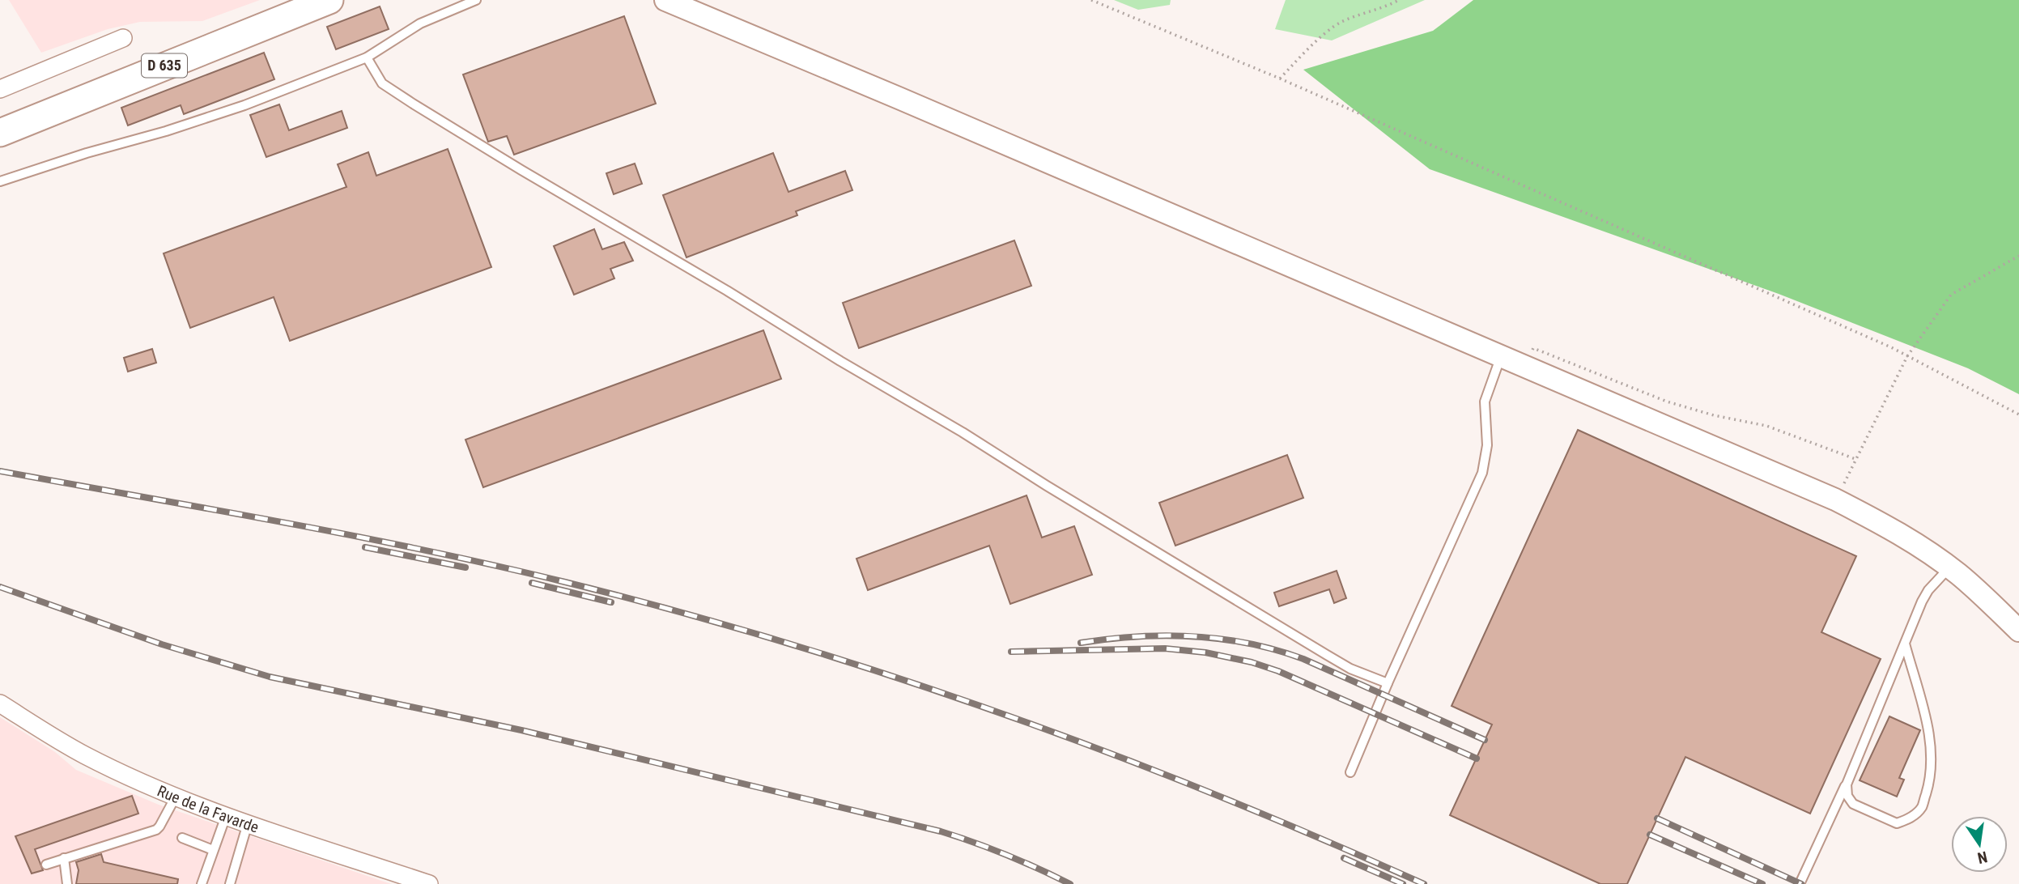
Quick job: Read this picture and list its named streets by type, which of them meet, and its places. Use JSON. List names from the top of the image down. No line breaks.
{"streets":{"main road":["D 635"],"street":["Rue de la Favarde"]},"north":"bottom"}
